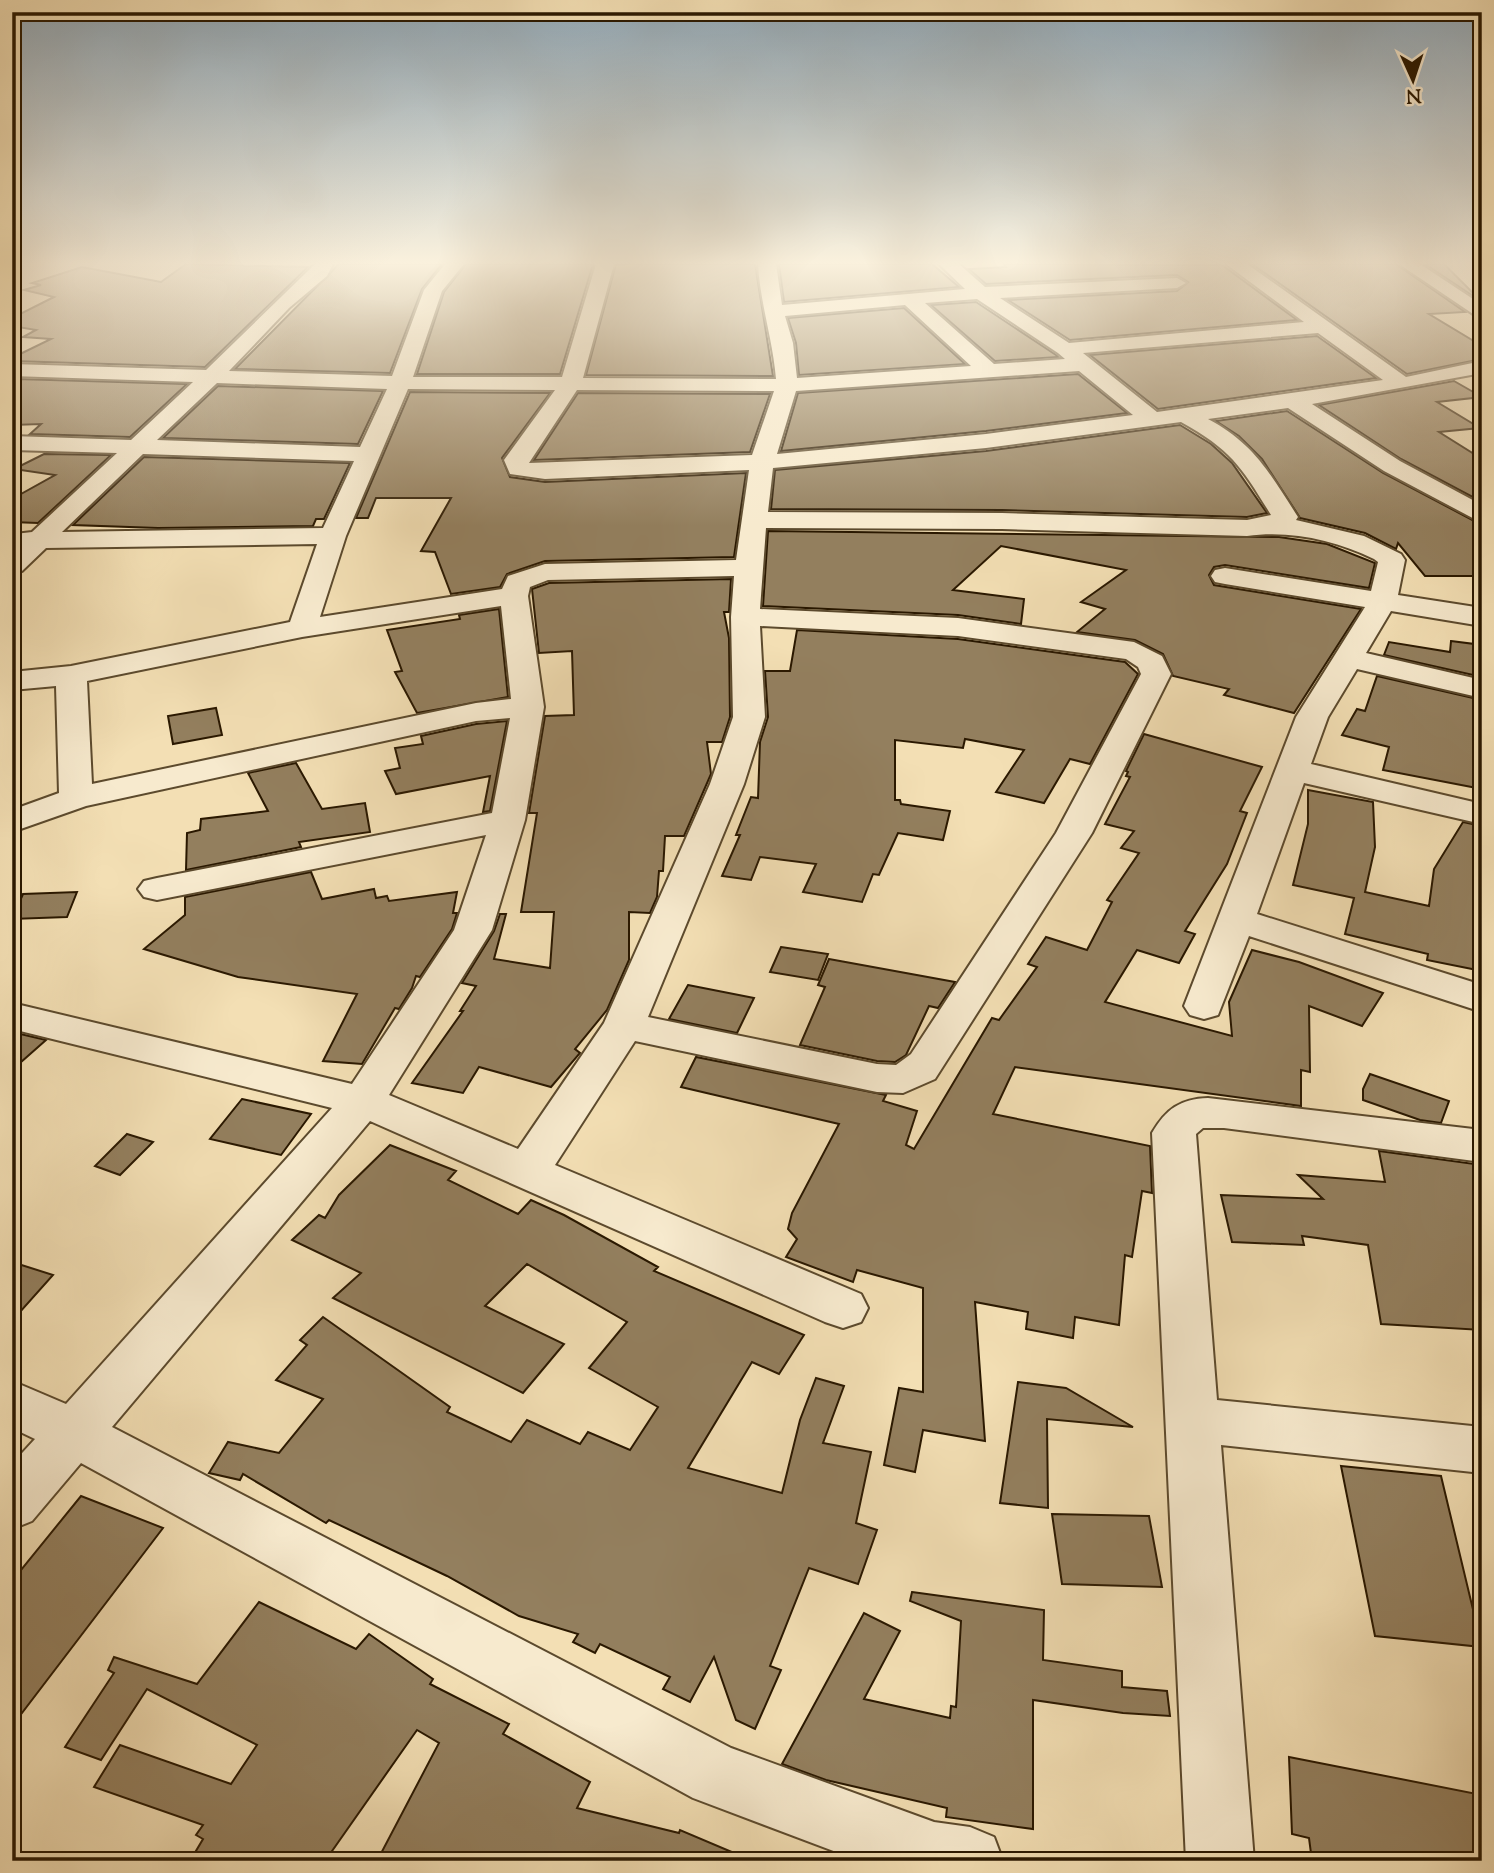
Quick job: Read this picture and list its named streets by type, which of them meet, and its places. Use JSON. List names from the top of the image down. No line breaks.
{"north":"bottom"}
